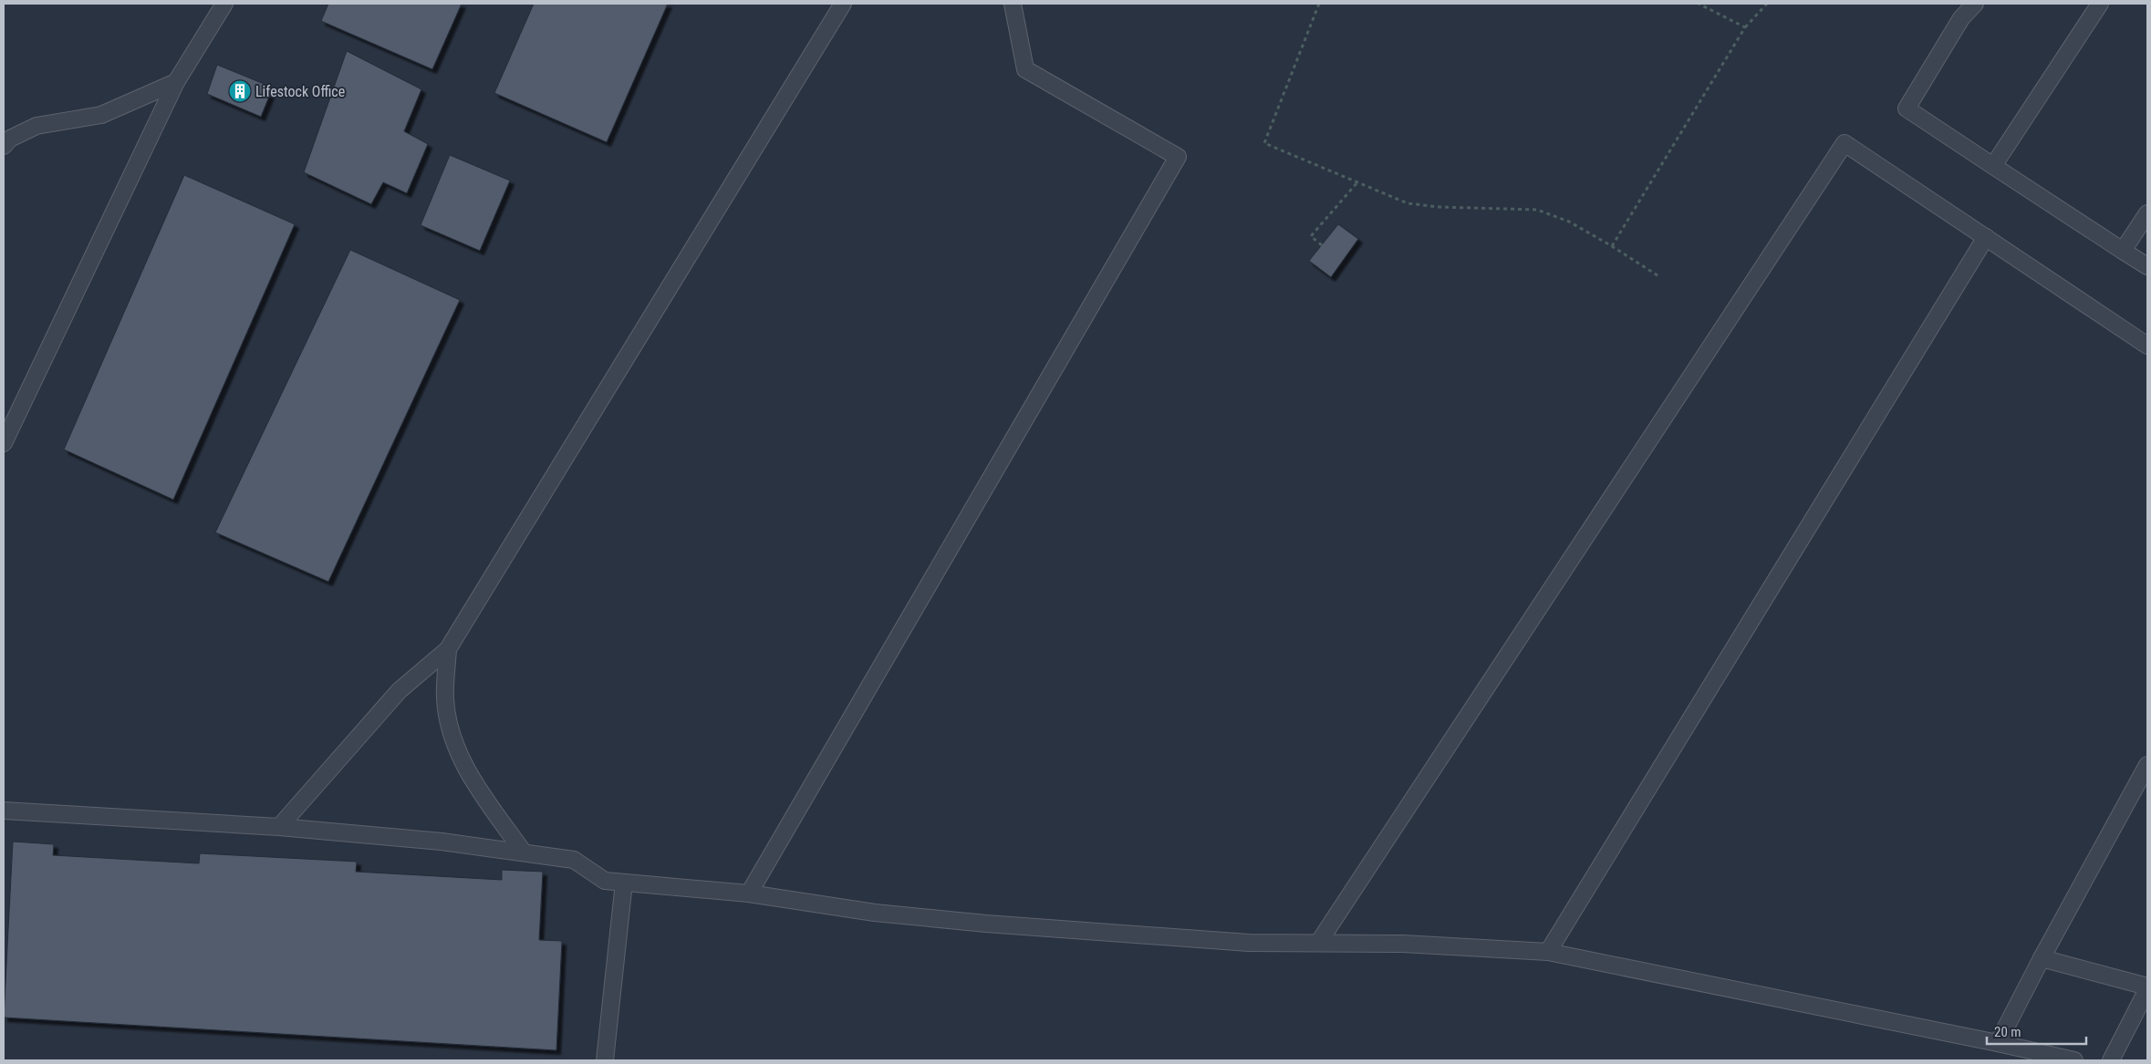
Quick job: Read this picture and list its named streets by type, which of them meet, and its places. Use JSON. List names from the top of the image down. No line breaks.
{"places":{"building":["Lifestock Office"]},"scale_bar":"20 m"}
